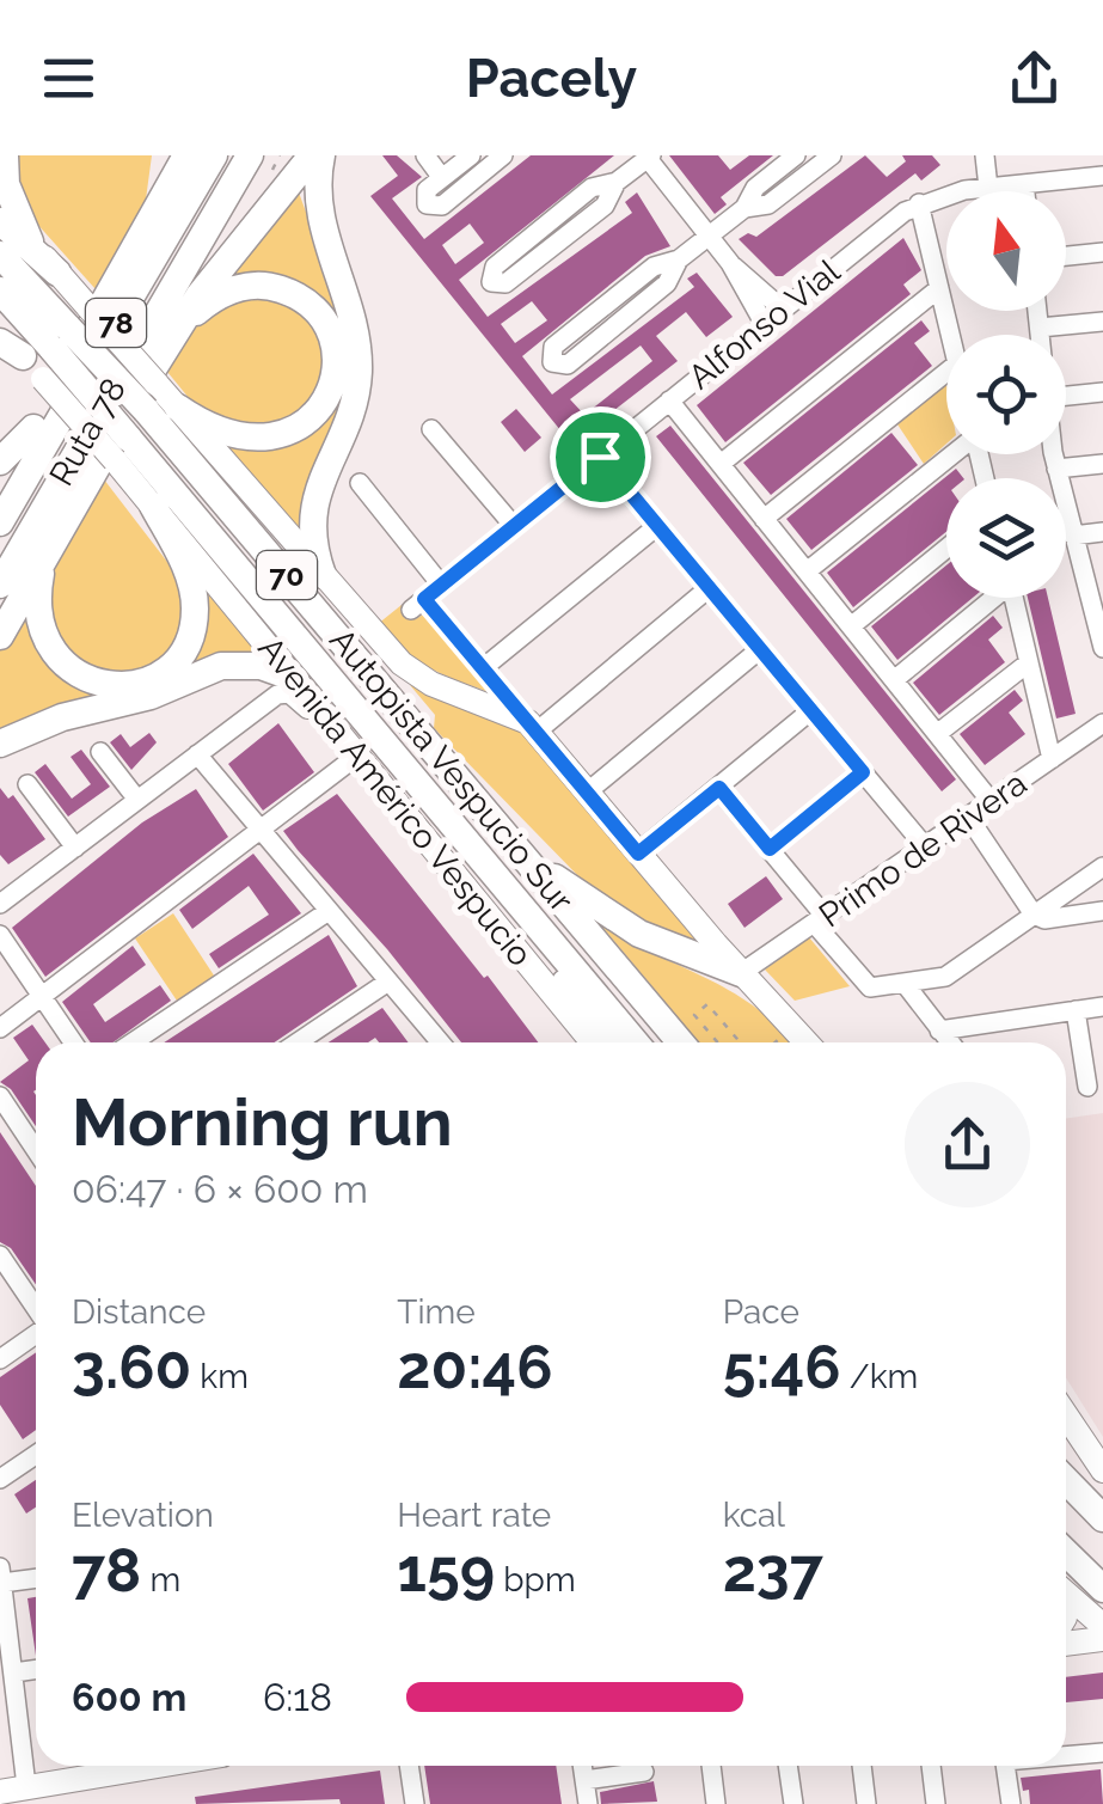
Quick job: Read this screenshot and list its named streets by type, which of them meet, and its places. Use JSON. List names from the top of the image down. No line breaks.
{"streets":{"highway":["78","Ruta 78","70","Autopista Vespucio Sur"],"main road":["Avenida Américo Vespucio"],"street":["Alfonso Vial","Primo de Rivera"]},"crossings":[["70","Autopista Vespucio Sur"],["Autopista Vespucio Sur","Avenida Américo Vespucio"]],"north":"top","page":{"header":"Pacely","heading":["Morning run","06:47 · 6 × 600 m"],"stats":[["Distance","3.60 km"],["Time","20:46"],["Pace","5:46 /km"],["Elevation","78 m"],["Heart rate","159 bpm"],["kcal","237"]],"list":[{"name":"600 m","note":"6:18"}]}}
